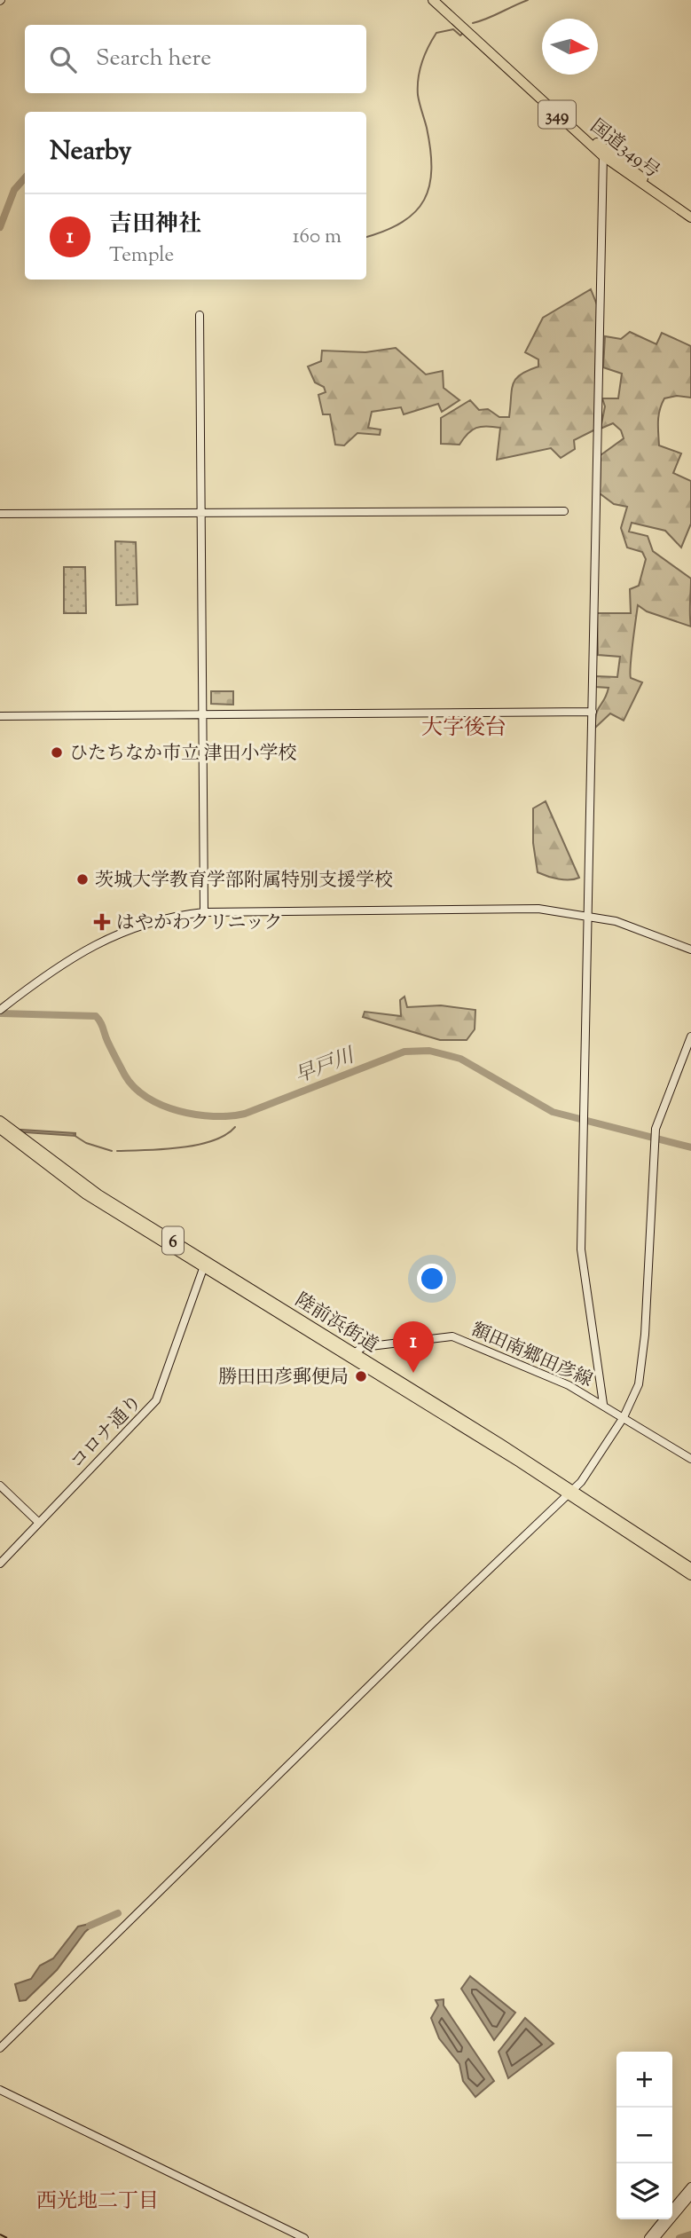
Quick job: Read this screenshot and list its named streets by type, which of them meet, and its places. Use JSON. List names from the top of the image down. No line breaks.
{"streets":{"highway":["349","国道349号","6","陸前浜街道"],"street":["額田南郷田彦線","コロナ通り"]},"crossings":[["陸前浜街道","額田南郷田彦線"],["陸前浜街道","コロナ通り"]],"districts":["大字後台","西光地二丁目"],"water":["早戸川"],"places":{"other":["ひたちなか市立 津田小学校","茨城大学教育学部附属特別支援学校","勝田田彦郵便局"],"health":["はやかわクリニック"]},"north":"right","page":{"search":"Search here","heading":"Nearby","list":[{"mark":"1","name":"吉田神社","note":"Temple","value":"160 m"}],"pins":"1","map_buttons":["+","−"]}}
